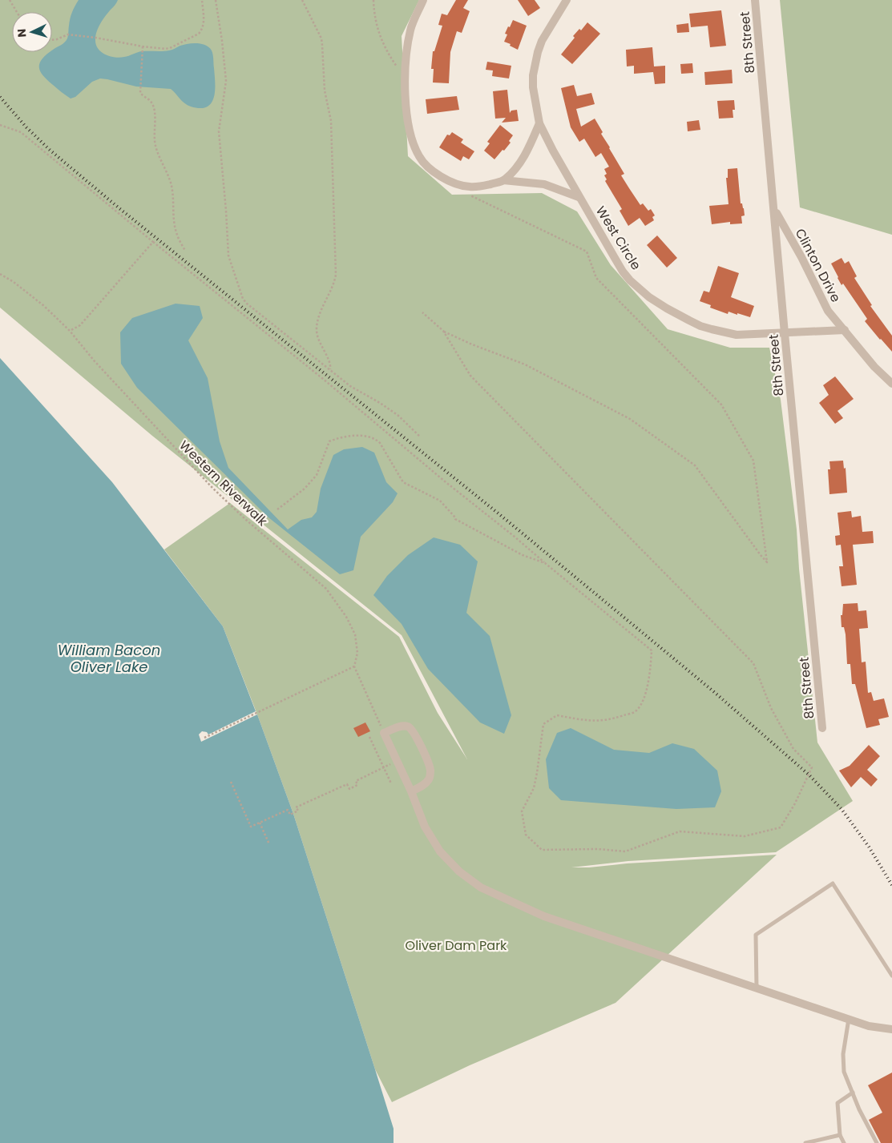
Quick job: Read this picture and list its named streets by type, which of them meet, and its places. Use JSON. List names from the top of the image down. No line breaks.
{"streets":{"street":["8th Street","West Circle","Clinton Drive"],"path":["Western Riverwalk"]},"crossings":[["8th Street","West Circle"],["8th Street","Clinton Drive"],["West Circle","Clinton Drive"]],"water":["William Bacon Oliver Lake"],"parks":["Oliver Dam Park"],"north":"left"}
